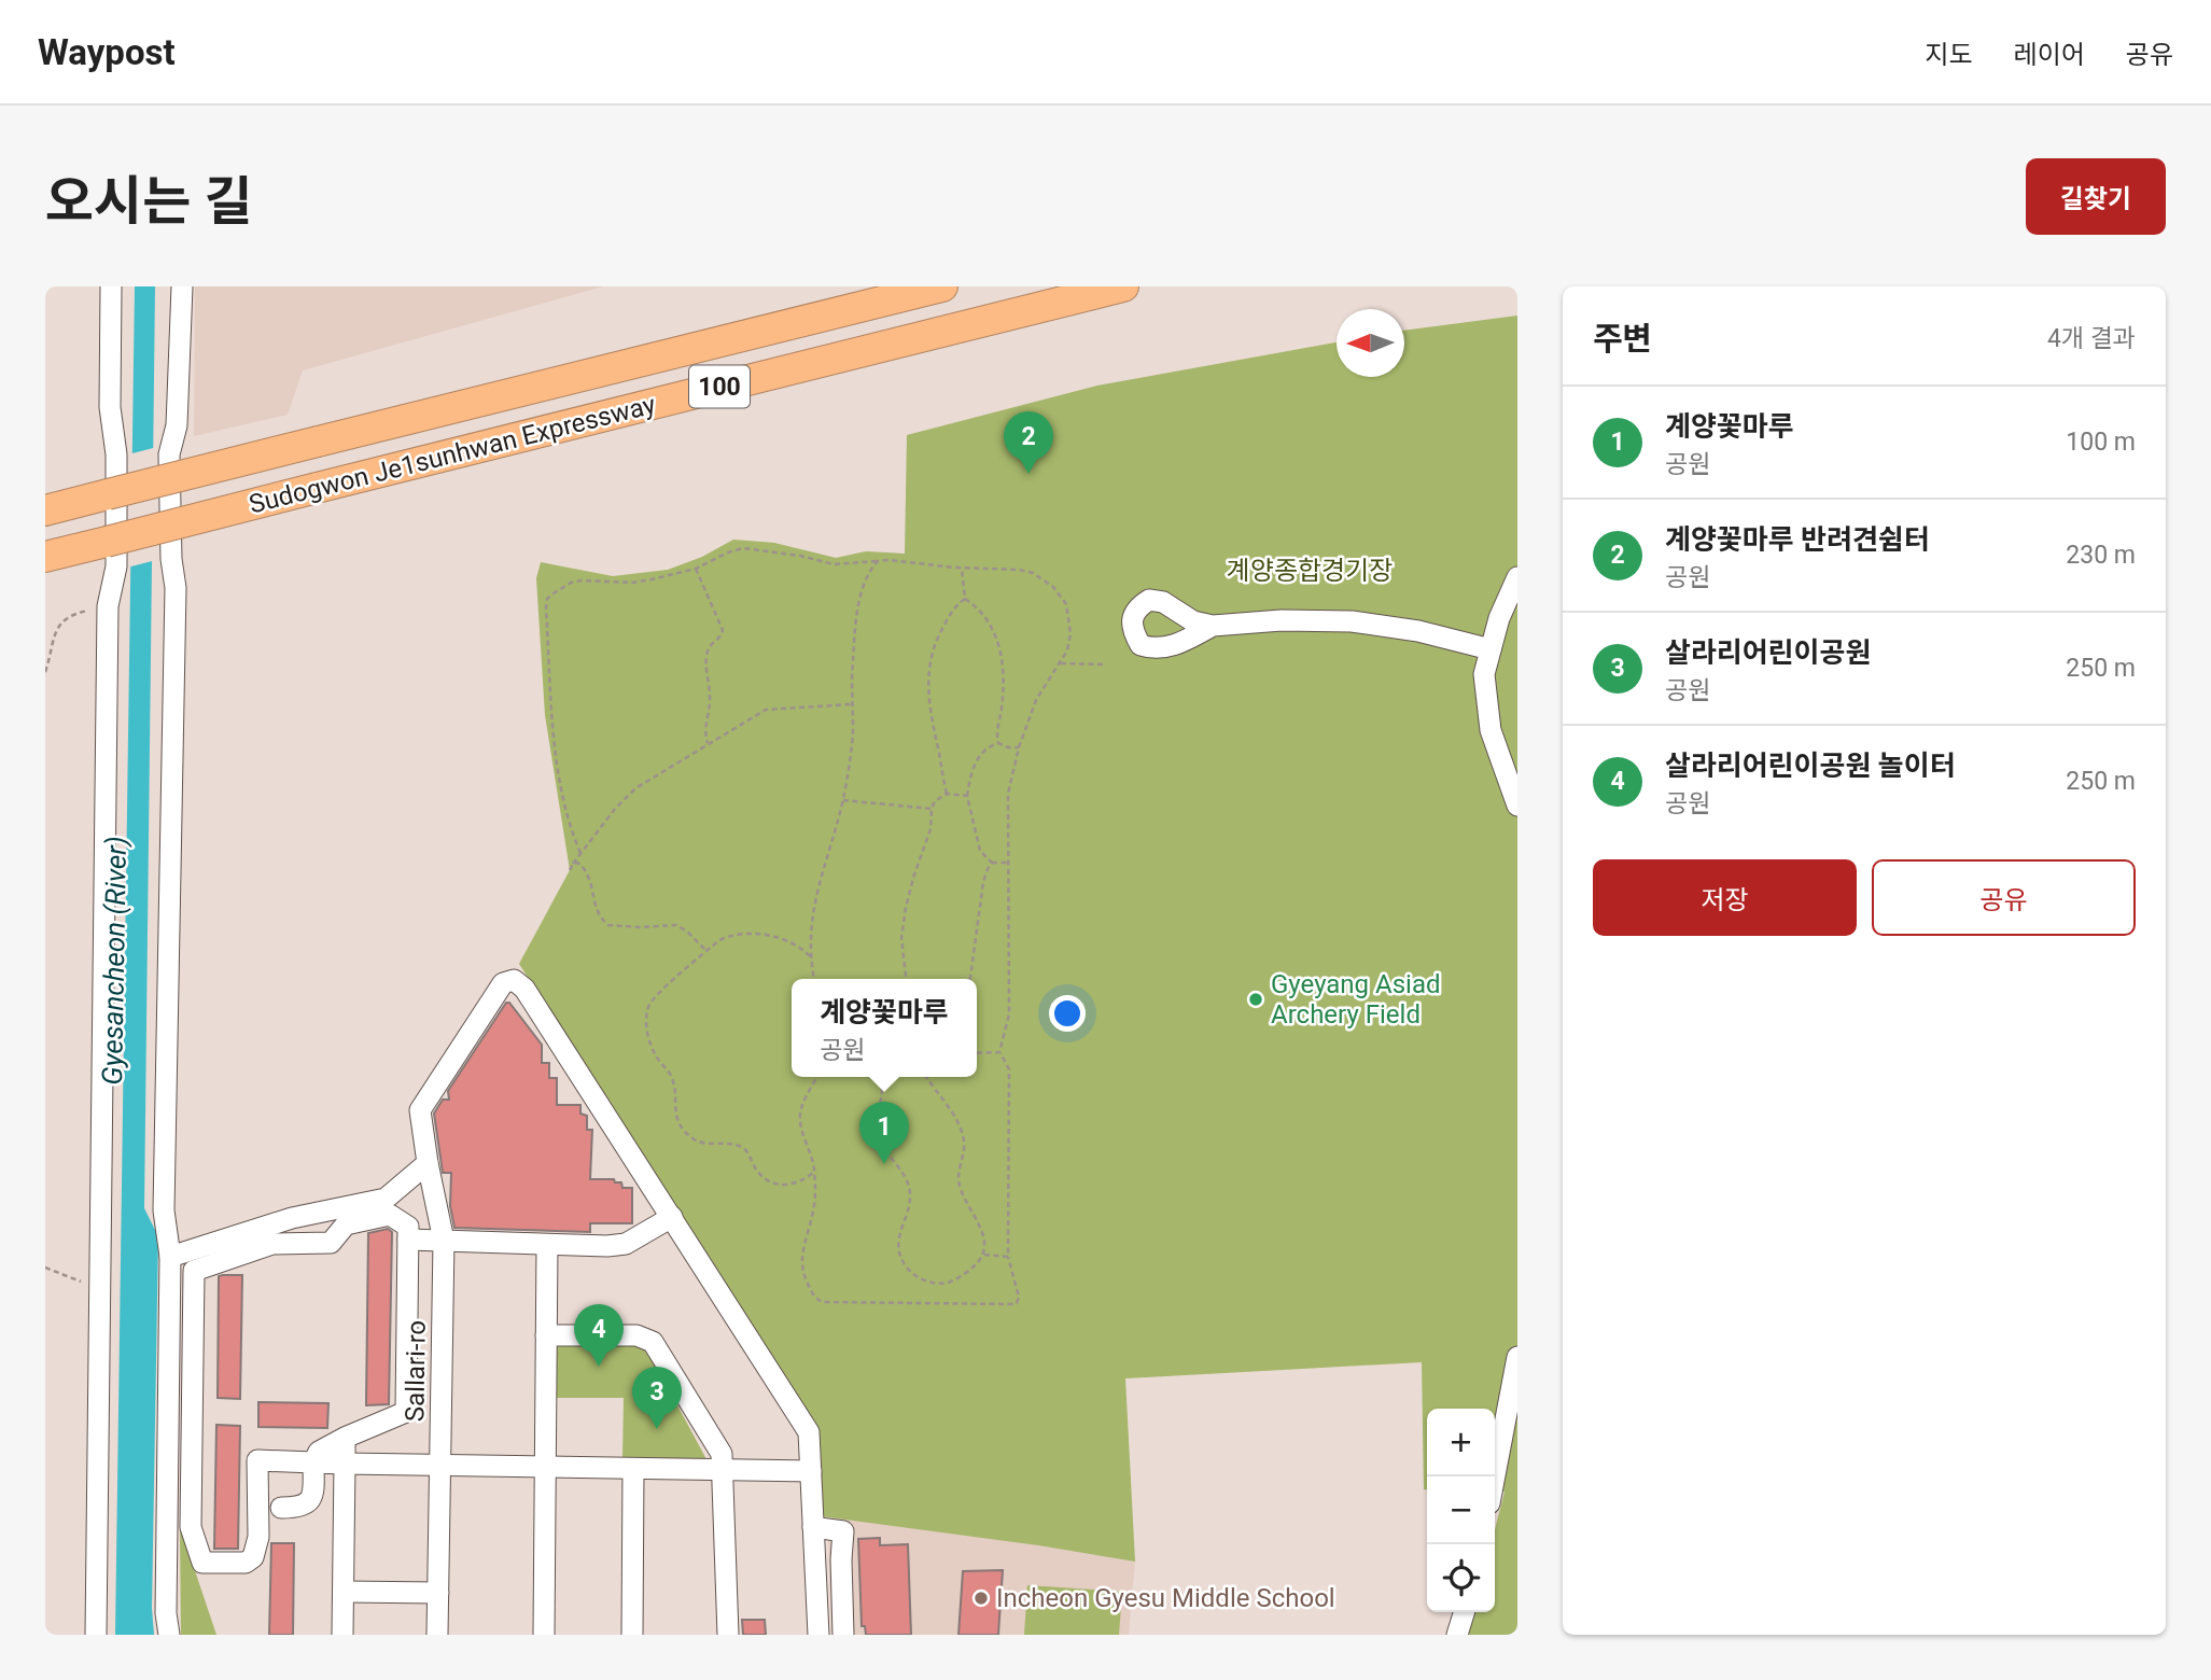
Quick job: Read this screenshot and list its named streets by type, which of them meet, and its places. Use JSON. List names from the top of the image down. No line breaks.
{"streets":{"highway":["100","Sudogwon Je1sunhwan Expressway"],"street":["Sallari-ro"]},"water":["Gyesancheon (River)"],"parks":["계양종합경기장"],"places":["Gyeyang Asiad Archery Field","Incheon Gyesu Middle School"],"north":"left","page":{"header":"Waypost","nav":["지도","레이어","공유"],"title":"오시는 길","buttons":["길찾기",["저장","공유"]],"heading":["주변","4개 결과"],"list":[{"mark":"1","name":"계양꽃마루","note":"공원","value":"100 m"},{"mark":"2","name":"계양꽃마루 반려견쉼터","note":"공원","value":"230 m"},{"mark":"3","name":"살라리어린이공원","note":"공원","value":"250 m"},{"mark":"4","name":"살라리어린이공원 놀이터","note":"공원","value":"250 m"}],"pins":["2","1","4","3"],"popup":["계양꽃마루","공원"],"map_buttons":["+","−"]}}
